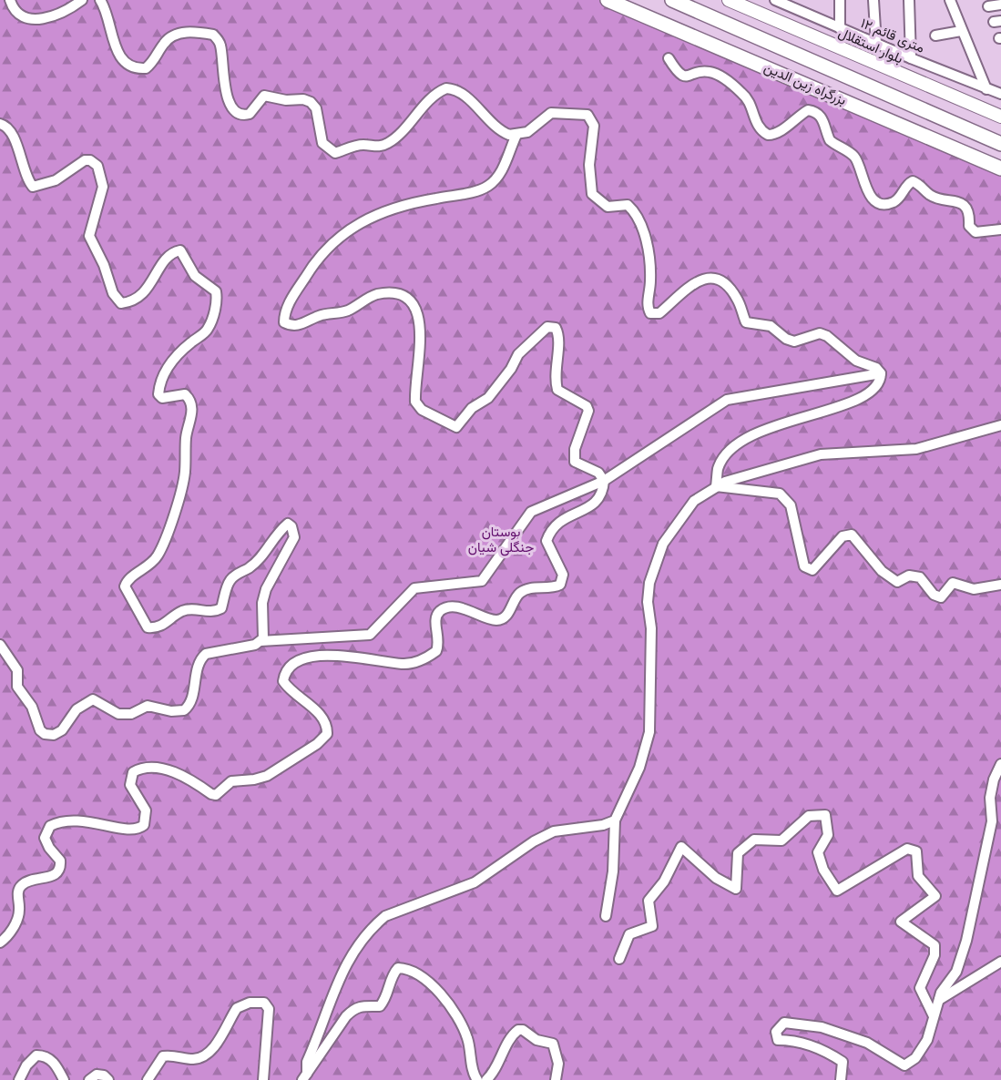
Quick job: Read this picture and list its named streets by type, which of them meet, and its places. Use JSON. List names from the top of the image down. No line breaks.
{"streets":{"highway":["بزرگراه زین الدین"],"main road":["بلوار استقلال"],"street":["۱۲ متری قائم"]},"parks":["بوستان جنگلی شیان"]}
